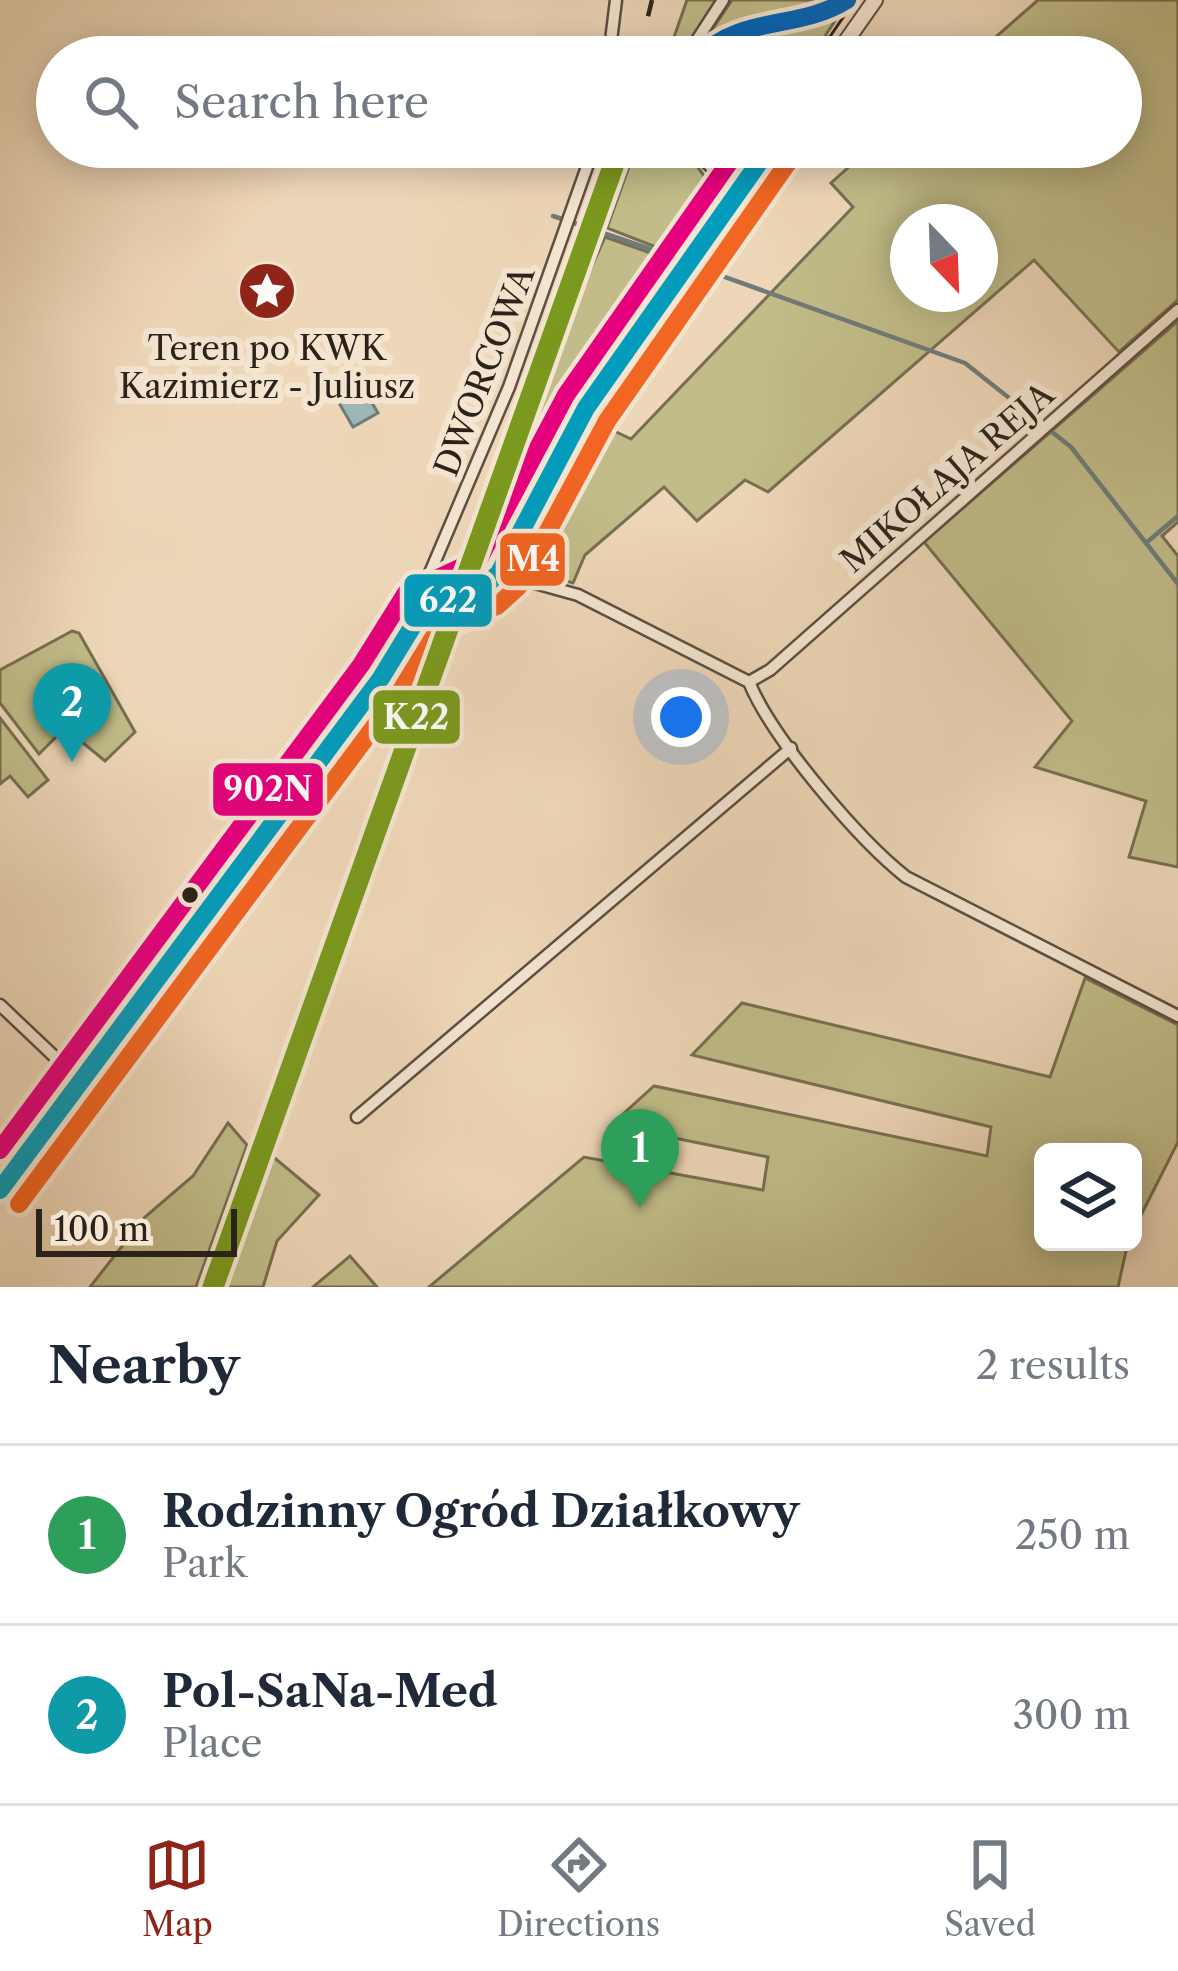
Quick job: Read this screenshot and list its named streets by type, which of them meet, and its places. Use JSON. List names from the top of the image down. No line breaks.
{"streets":{"street":["DWORCOWA","MIKOŁAJA REJA"]},"places":{"place":["Teren po KWK Kazimierz - Juliusz"]},"lines":["transit line K22","transit line 622","transit line M4","transit line 902N"],"scale_bar":"100 m","north":"bottom right","page":{"search":"Search here","pins":["2","1"],"scale":"100 m","heading":["Nearby","2 results"],"list":[{"mark":"1","name":"Rodzinny Ogród Działkowy","note":"Park","value":"250 m"},{"mark":"2","name":"Pol-SaNa-Med","note":"Place","value":"300 m"}],"nav":["Map","Directions","Saved"]}}
